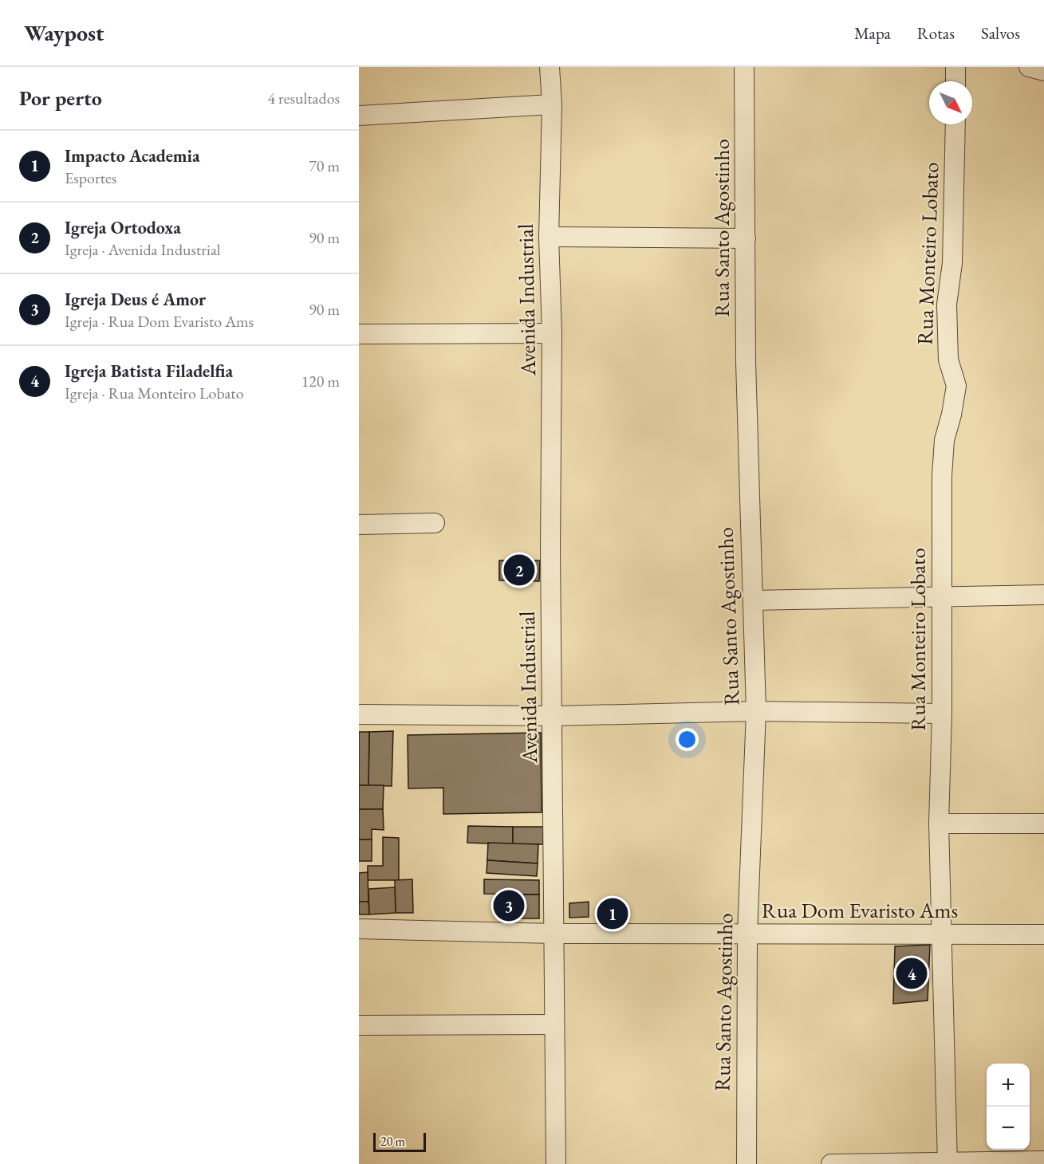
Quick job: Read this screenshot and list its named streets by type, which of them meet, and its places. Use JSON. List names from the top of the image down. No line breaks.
{"streets":{"street":["Rua Santo Agostinho","Rua Monteiro Lobato","Avenida Industrial","Rua Dom Evaristo Ams"]},"crossings":[["Rua Santo Agostinho","Rua Dom Evaristo Ams"],["Rua Monteiro Lobato","Rua Dom Evaristo Ams"],["Avenida Industrial","Rua Dom Evaristo Ams"]],"scale_bar":"20 m","north":"bottom right","page":{"header":"Waypost","nav":["Mapa","Rotas","Salvos"],"heading":["Por perto","4 resultados"],"list":[{"mark":"1","name":"Impacto Academia","note":"Esportes","value":"70 m"},{"mark":"2","name":"Igreja Ortodoxa","note":"Igreja · Avenida Industrial","value":"90 m"},{"mark":"3","name":"Igreja Deus é Amor","note":"Igreja · Rua Dom Evaristo Ams","value":"90 m"},{"mark":"4","name":"Igreja Batista Filadelfia","note":"Igreja · Rua Monteiro Lobato","value":"120 m"}],"pins":["2","3","1","4"],"map_buttons":["+","−"],"scale":"20 m"}}
